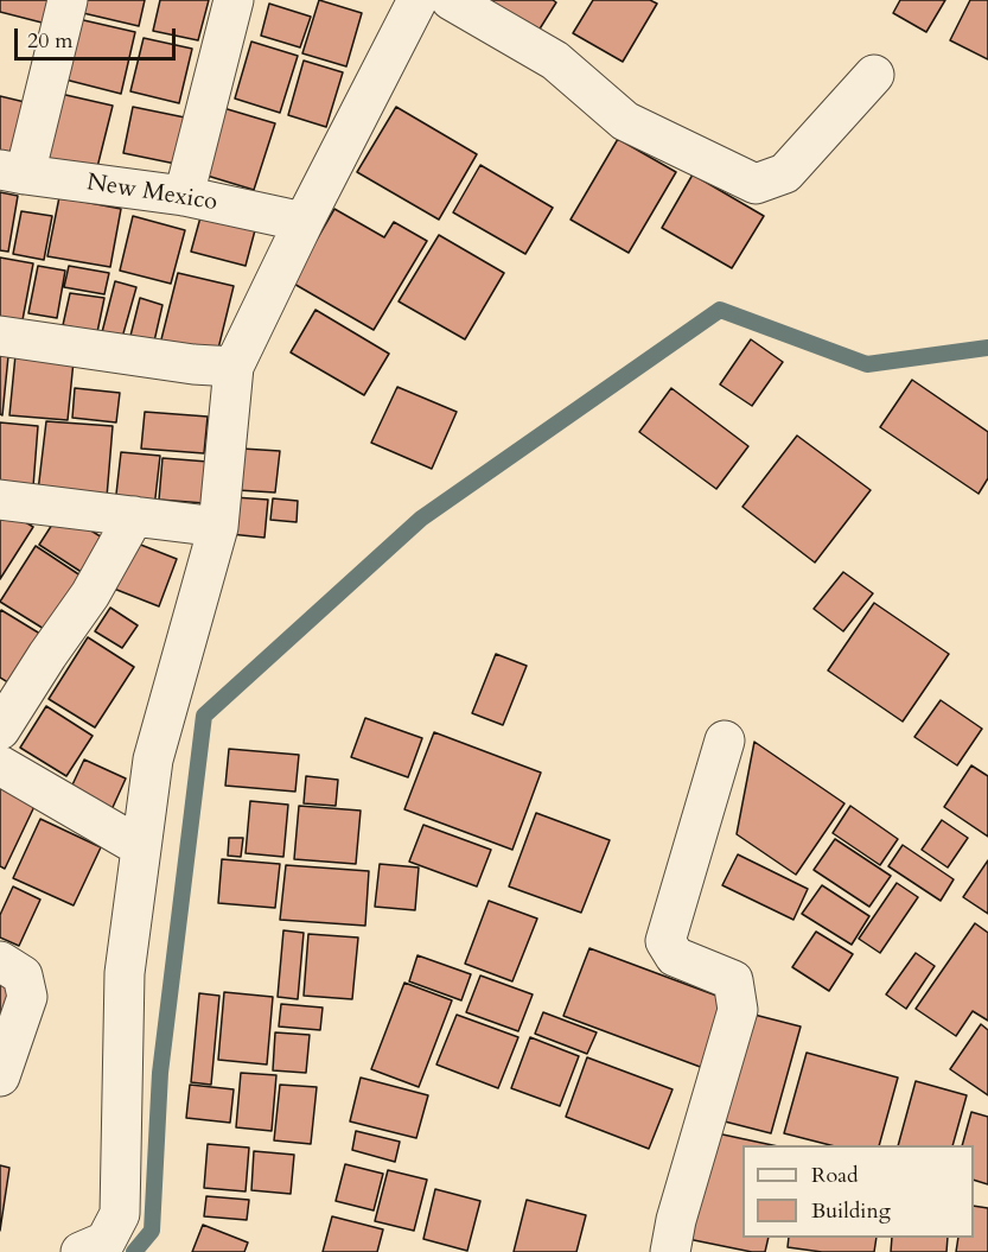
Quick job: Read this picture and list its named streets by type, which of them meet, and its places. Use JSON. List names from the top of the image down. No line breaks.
{"streets":{"street":["New Mexico"]},"legend":["Road","Building"],"scale_bar":"20 m"}
